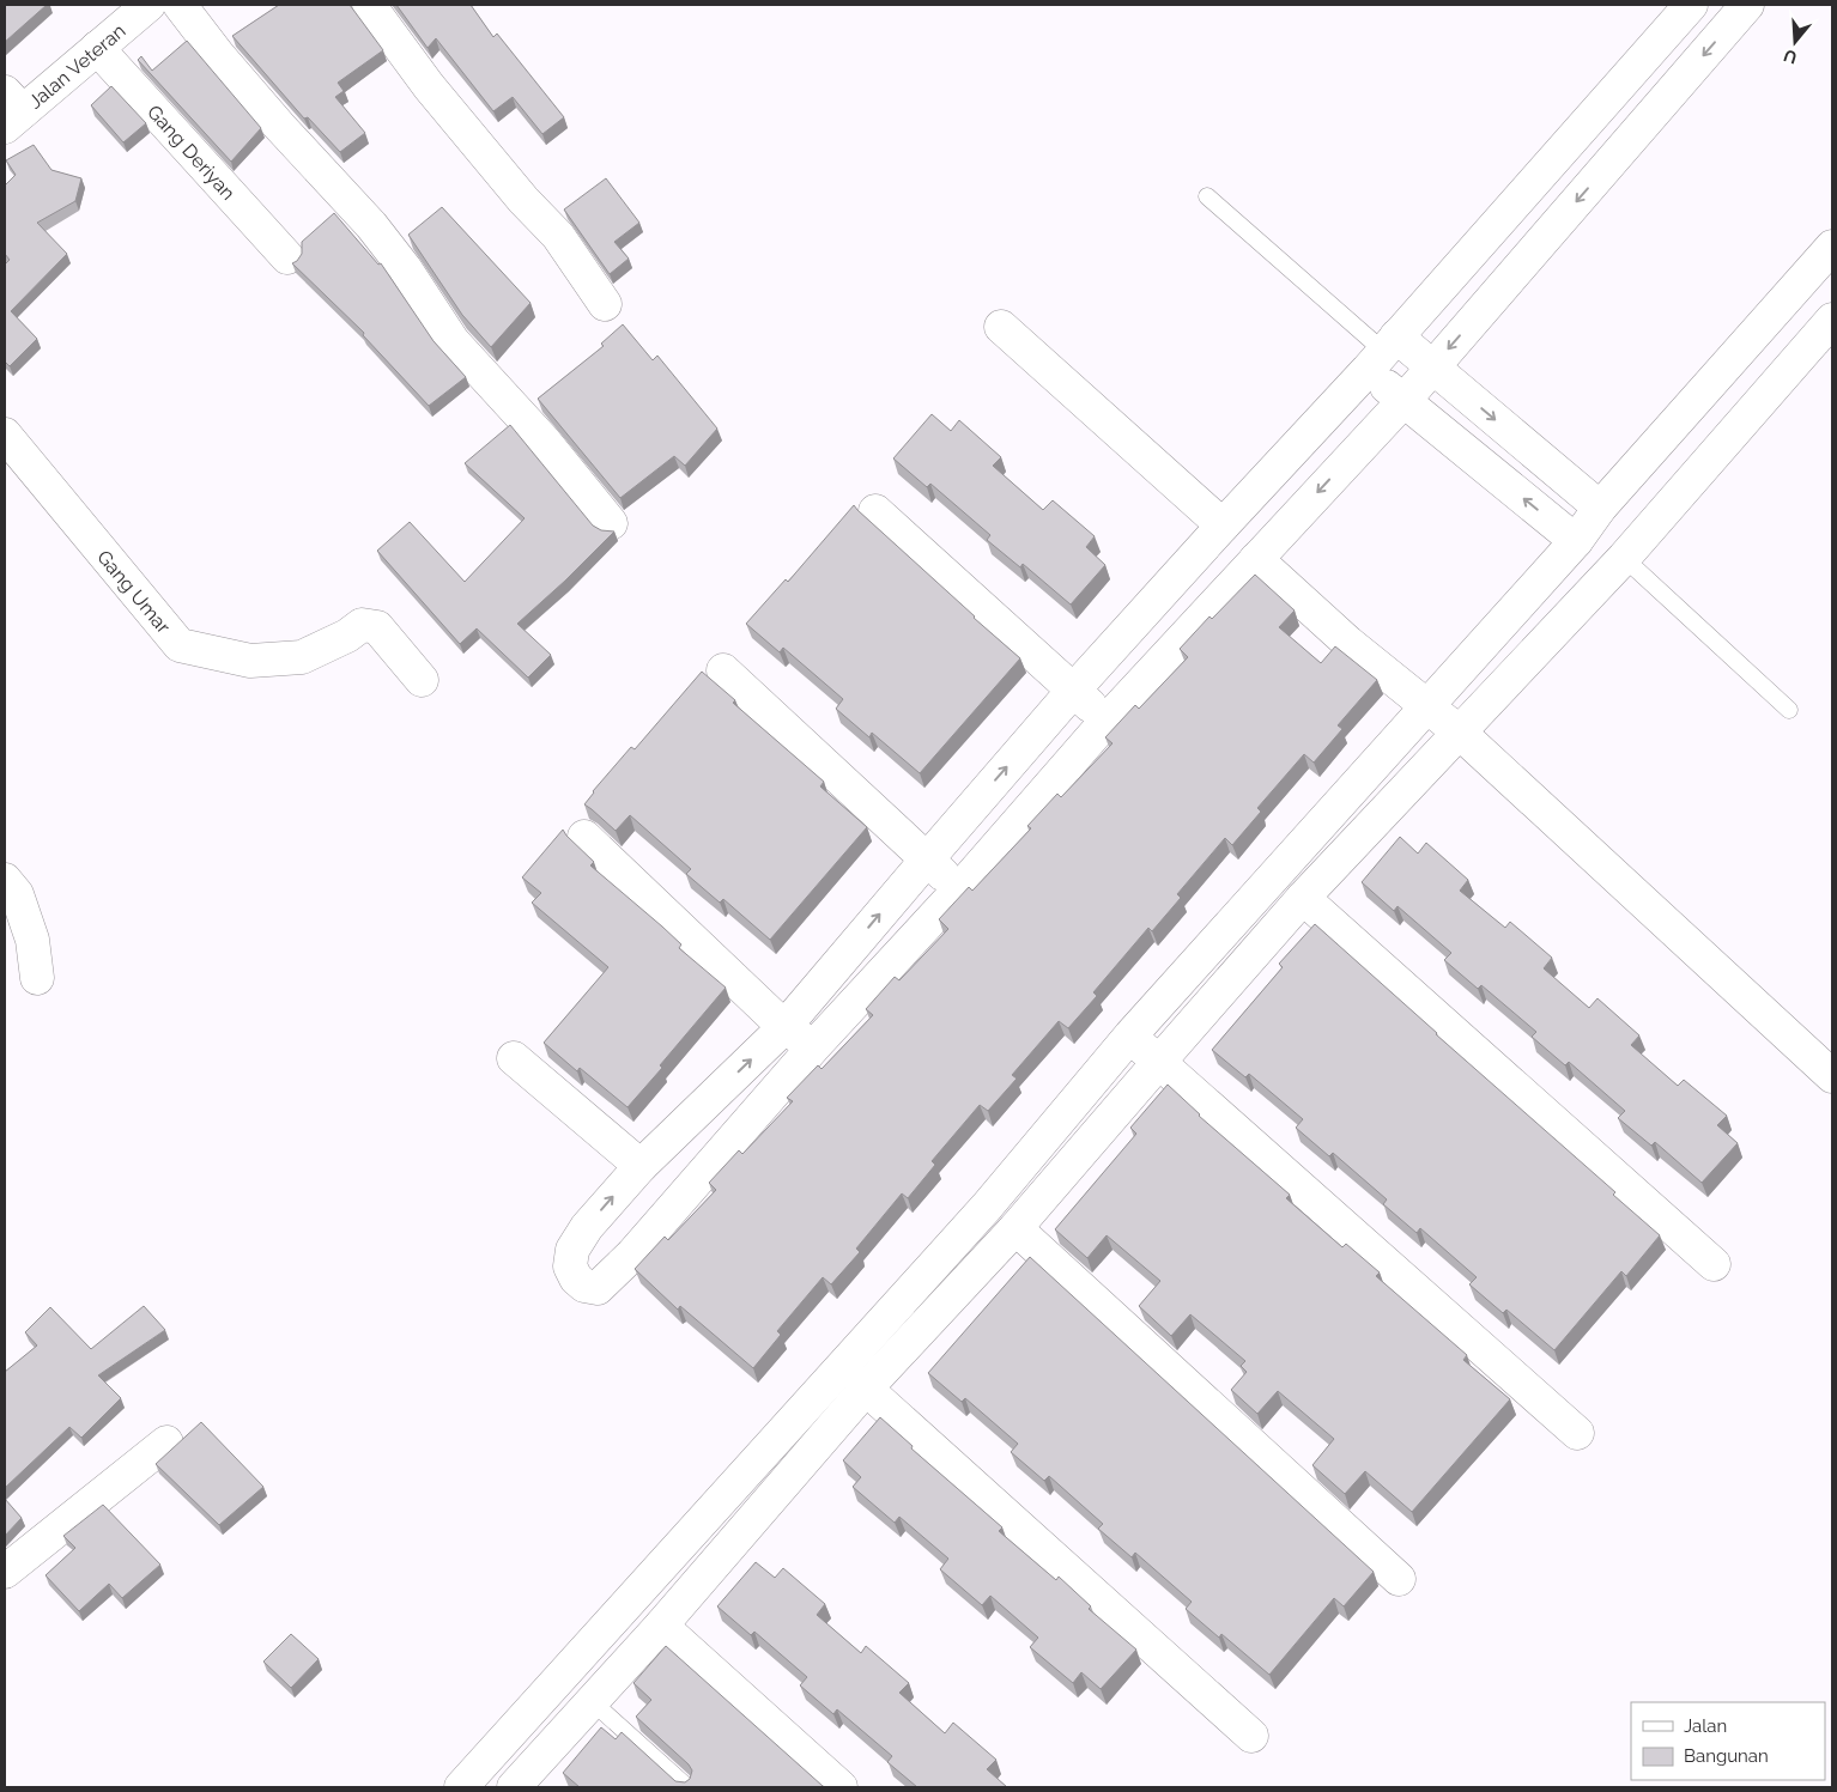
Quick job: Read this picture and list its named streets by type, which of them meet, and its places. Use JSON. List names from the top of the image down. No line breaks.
{"streets":{"street":["Jalan Veteran","Gang Deriyan","Gang Umar"]},"crossings":[["Jalan Veteran","Gang Deriyan"]],"legend":["Jalan","Bangunan"],"north":"bottom"}
